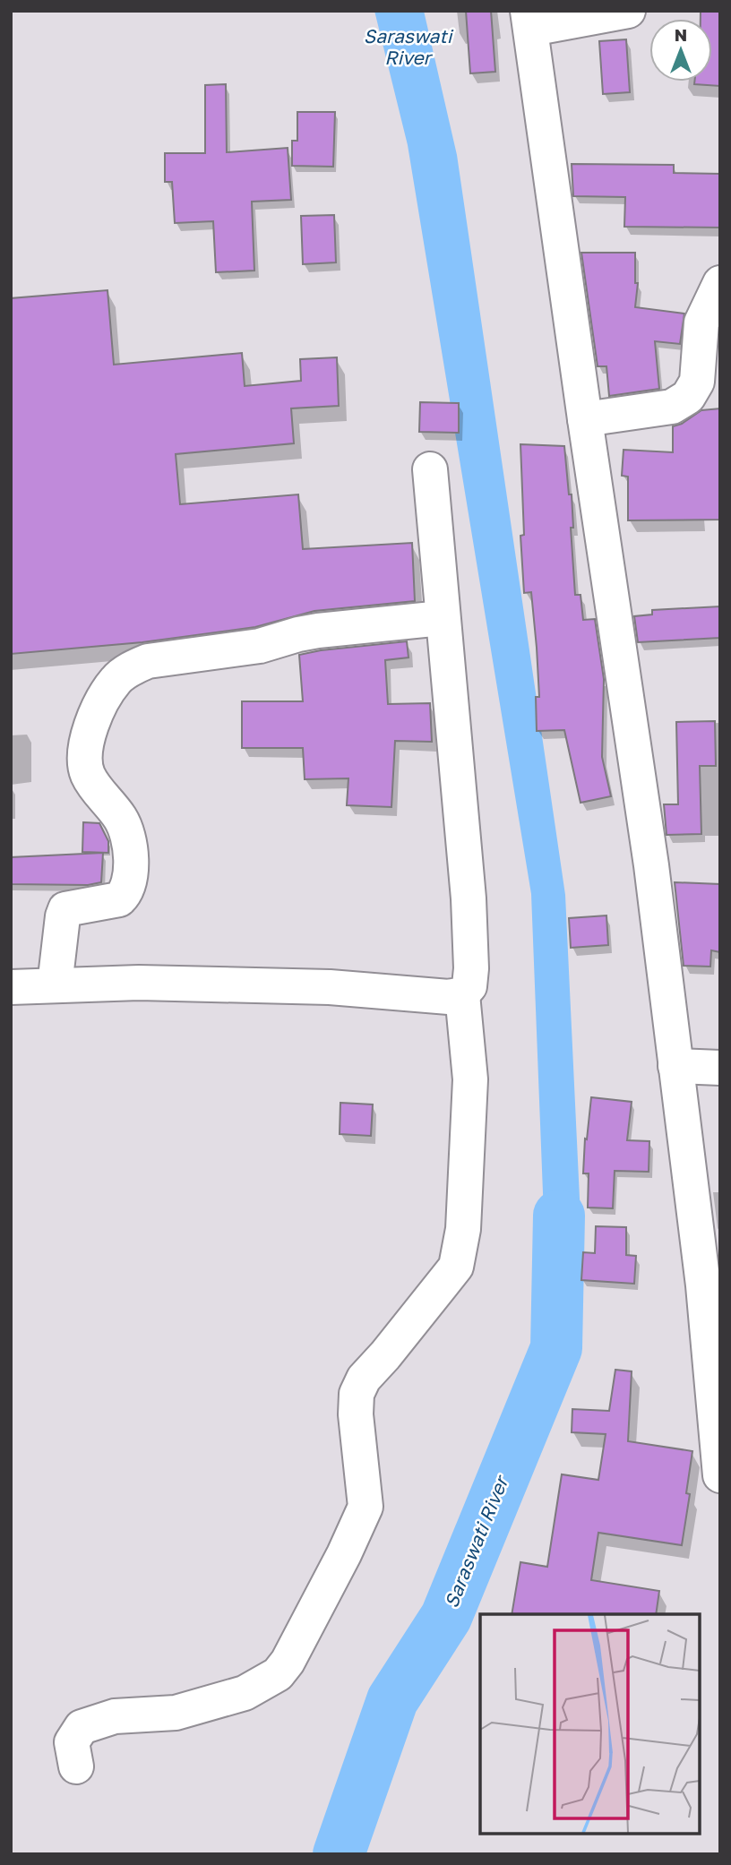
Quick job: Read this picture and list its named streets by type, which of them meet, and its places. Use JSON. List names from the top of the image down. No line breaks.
{"water":["Saraswati River"],"north":"top"}
